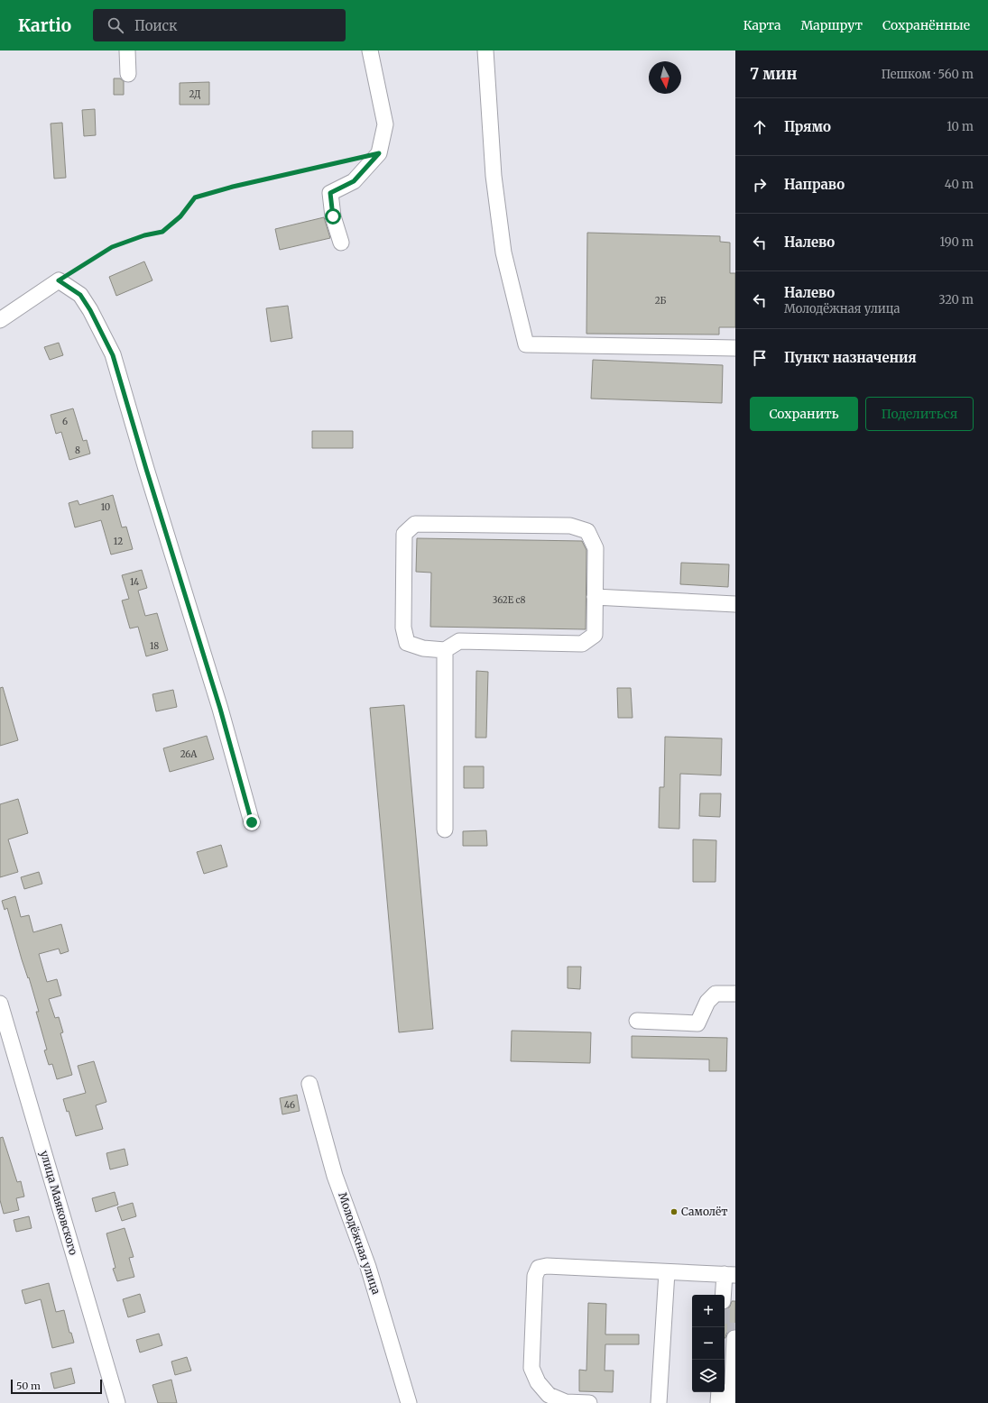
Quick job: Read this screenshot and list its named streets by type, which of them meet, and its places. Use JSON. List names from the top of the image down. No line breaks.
{"streets":{"street":["улица Маяковского","Молодёжная улица"]},"places":["Самолёт"],"house_numbers":["2Д","2Б","6","8","10","12","14","362Е с8","18","26А","46"],"scale_bar":"50 m","north":"bottom","page":{"header":"Kartio","search":"Поиск","nav":["Карта","Маршрут","Сохранённые"],"heading":["7 мин","Пешком · 560 m"],"list":[["Прямо","10 m"],["Направо","40 m"],["Налево","190 m"],["Налево","Молодёжная улица","320 m"],"Пункт назначения"],"buttons":["Сохранить","Поделиться"],"map_buttons":["+","−"],"scale":"50 m"}}
